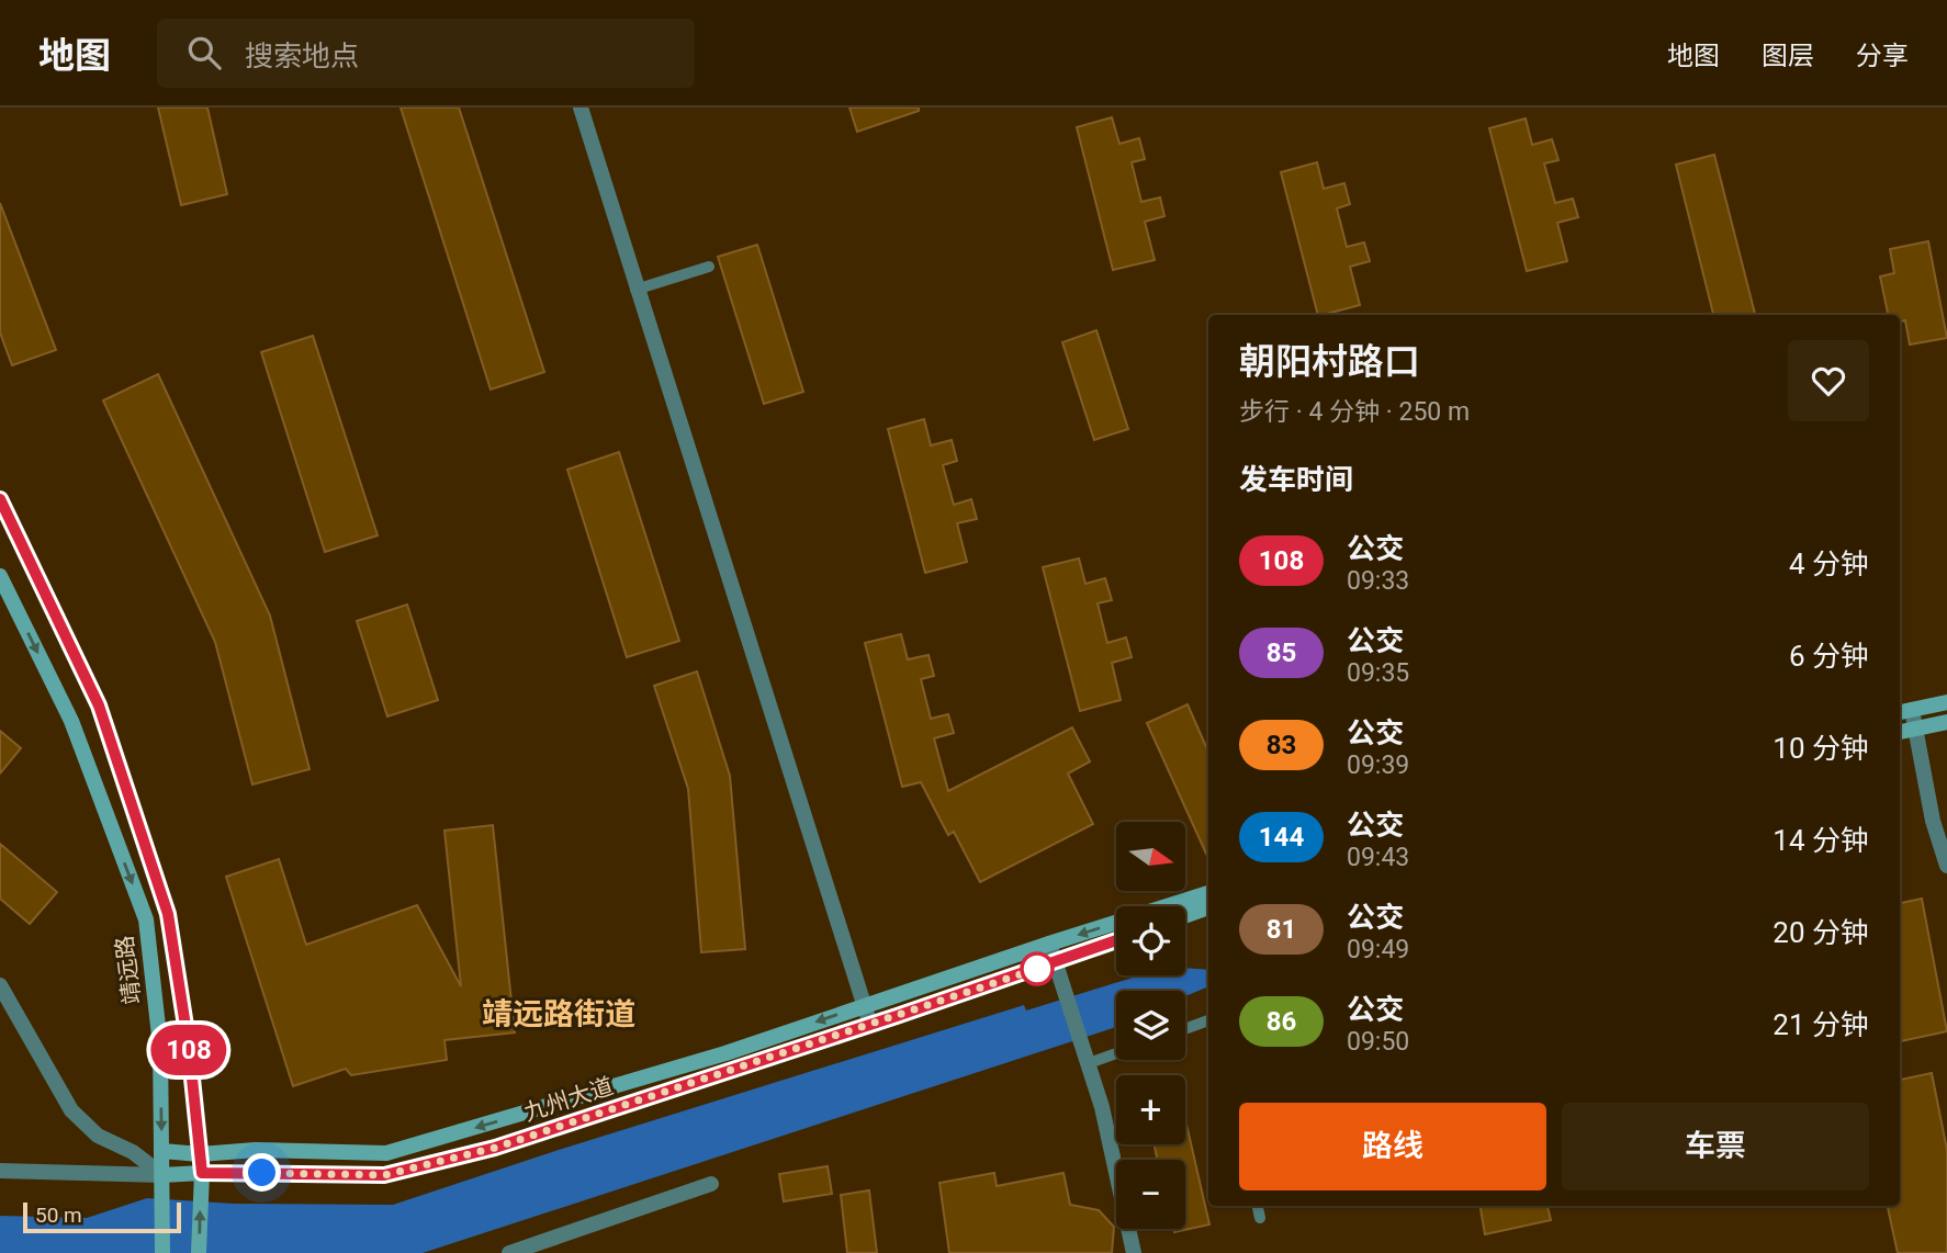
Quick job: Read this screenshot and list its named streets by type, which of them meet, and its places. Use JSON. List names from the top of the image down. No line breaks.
{"streets":{"main road":["靖远路","九州大道"]},"crossings":[["靖远路","九州大道"]],"districts":["靖远路街道"],"lines":["bus line 108"],"scale_bar":"50 m","north":"right","page":{"header":"地图","search":"搜索地点","nav":["地图","图层","分享"],"on_map":"108","heading":[["朝阳村路口","步行 · 4 分钟 · 250 m"],"发车时间"],"list":[{"mark":"108","name":"公交","note":"09:33","value":"4 分钟"},{"mark":"85","name":"公交","note":"09:35","value":"6 分钟"},{"mark":"83","name":"公交","note":"09:39","value":"10 分钟"},{"mark":"144","name":"公交","note":"09:43","value":"14 分钟"},{"mark":"81","name":"公交","note":"09:49","value":"20 分钟"},{"mark":"86","name":"公交","note":"09:50","value":"21 分钟"}],"map_buttons":["+","−"],"buttons":["路线","车票"],"scale":"50 m"}}
